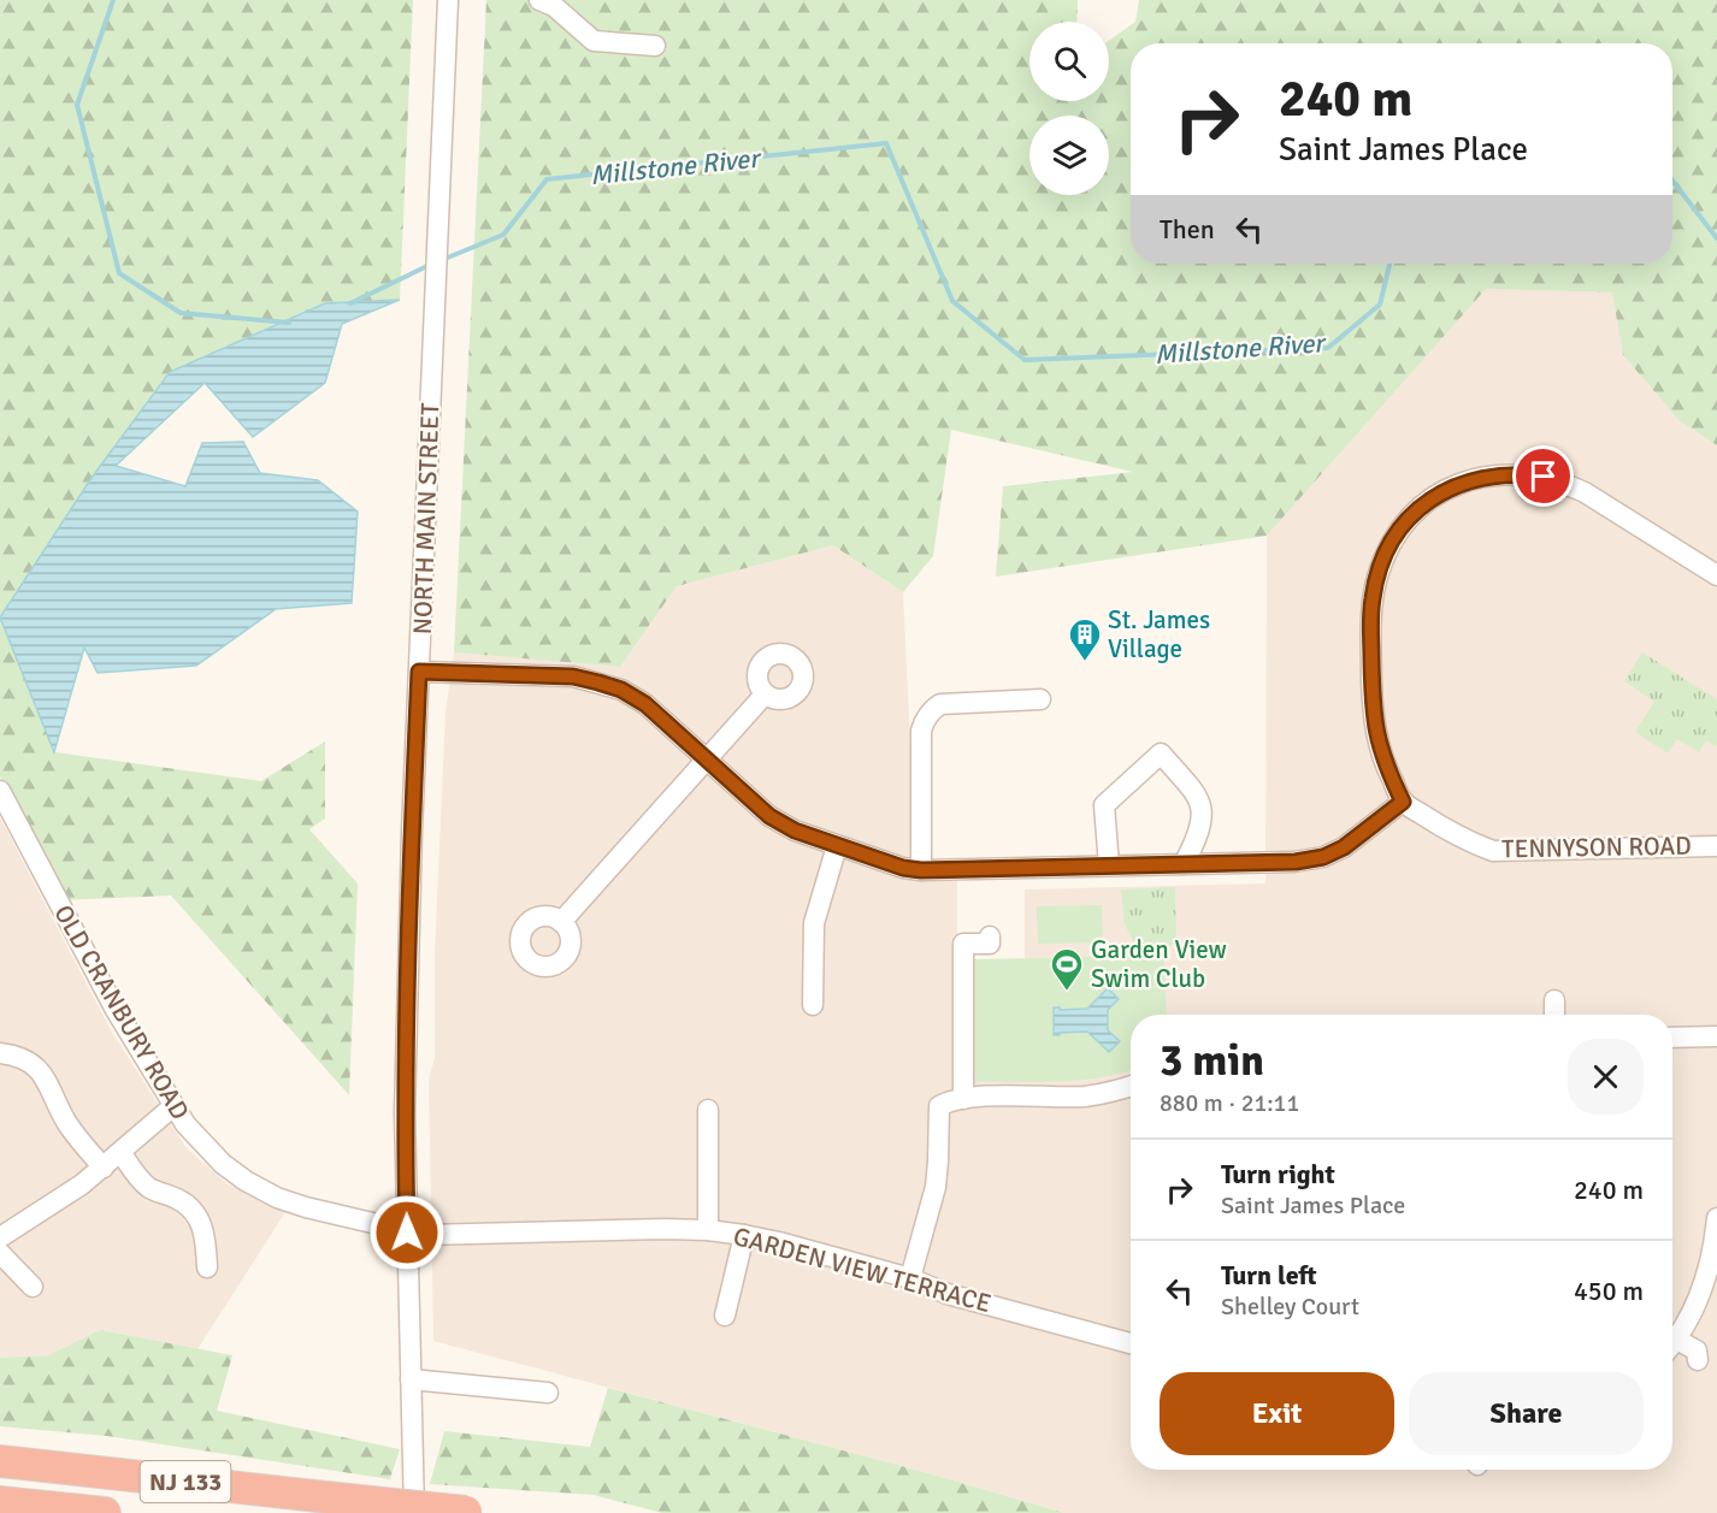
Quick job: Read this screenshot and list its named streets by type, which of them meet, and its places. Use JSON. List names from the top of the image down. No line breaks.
{"streets":{"highway":["NJ 133"],"street":["NORTH MAIN STREET","TENNYSON ROAD","OLD CRANBURY ROAD","GARDEN VIEW TERRACE"]},"crossings":[["NORTH MAIN STREET","OLD CRANBURY ROAD"],["NORTH MAIN STREET","GARDEN VIEW TERRACE"],["OLD CRANBURY ROAD","GARDEN VIEW TERRACE"]],"water":["Millstone River"],"places":{"building":["St. James Village"],"sports":["Garden View Swim Club"]},"page":{"turn":["240 m","Saint James Place"],"then":"Then","heading":["3 min","880 m · 21:11"],"list":[{"name":"Turn right","note":"Saint James Place","value":"240 m"},{"name":"Turn left","note":"Shelley Court","value":"450 m"}],"buttons":["Exit","Share"]}}
